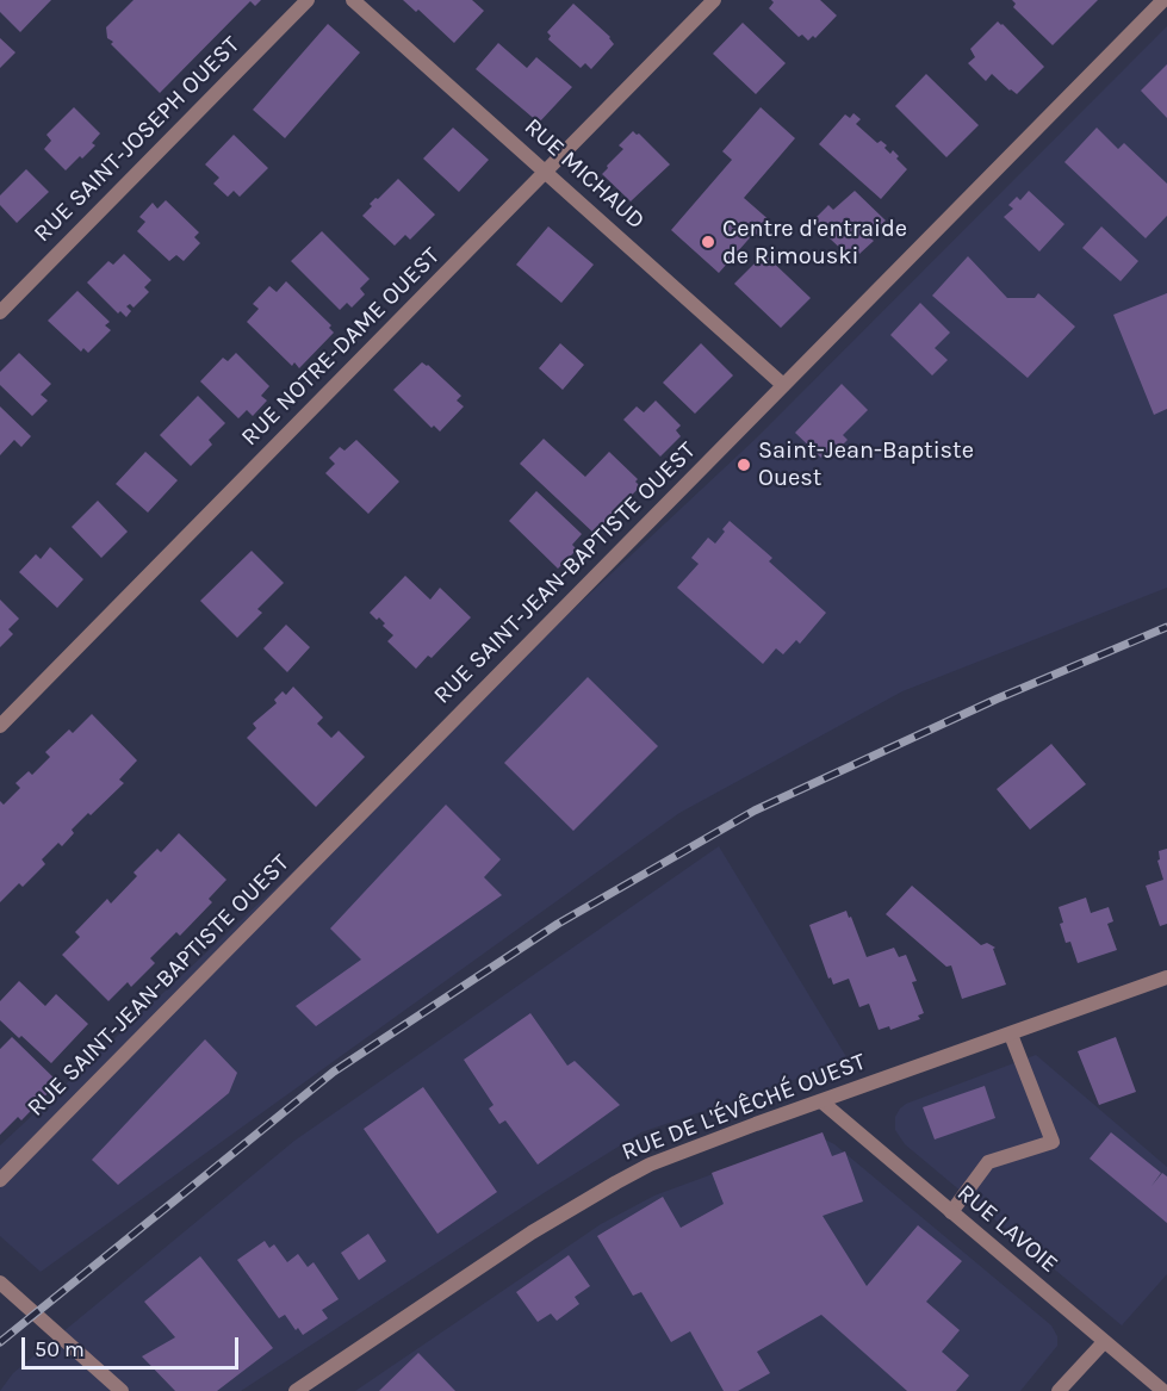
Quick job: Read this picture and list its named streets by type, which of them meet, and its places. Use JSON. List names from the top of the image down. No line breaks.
{"streets":{"street":["RUE SAINT-JOSEPH OUEST","RUE MICHAUD","RUE NOTRE-DAME OUEST","RUE SAINT-JEAN-BAPTISTE OUEST","RUE DE L'ÉVÊCHÉ OUEST","RUE LAVOIE"]},"crossings":[["RUE MICHAUD","RUE NOTRE-DAME OUEST"],["RUE MICHAUD","RUE SAINT-JEAN-BAPTISTE OUEST"],["RUE DE L'ÉVÊCHÉ OUEST","RUE LAVOIE"]],"places":["Centre d'entraide de Rimouski","Saint-Jean-Baptiste Ouest"],"scale_bar":"50 m"}
